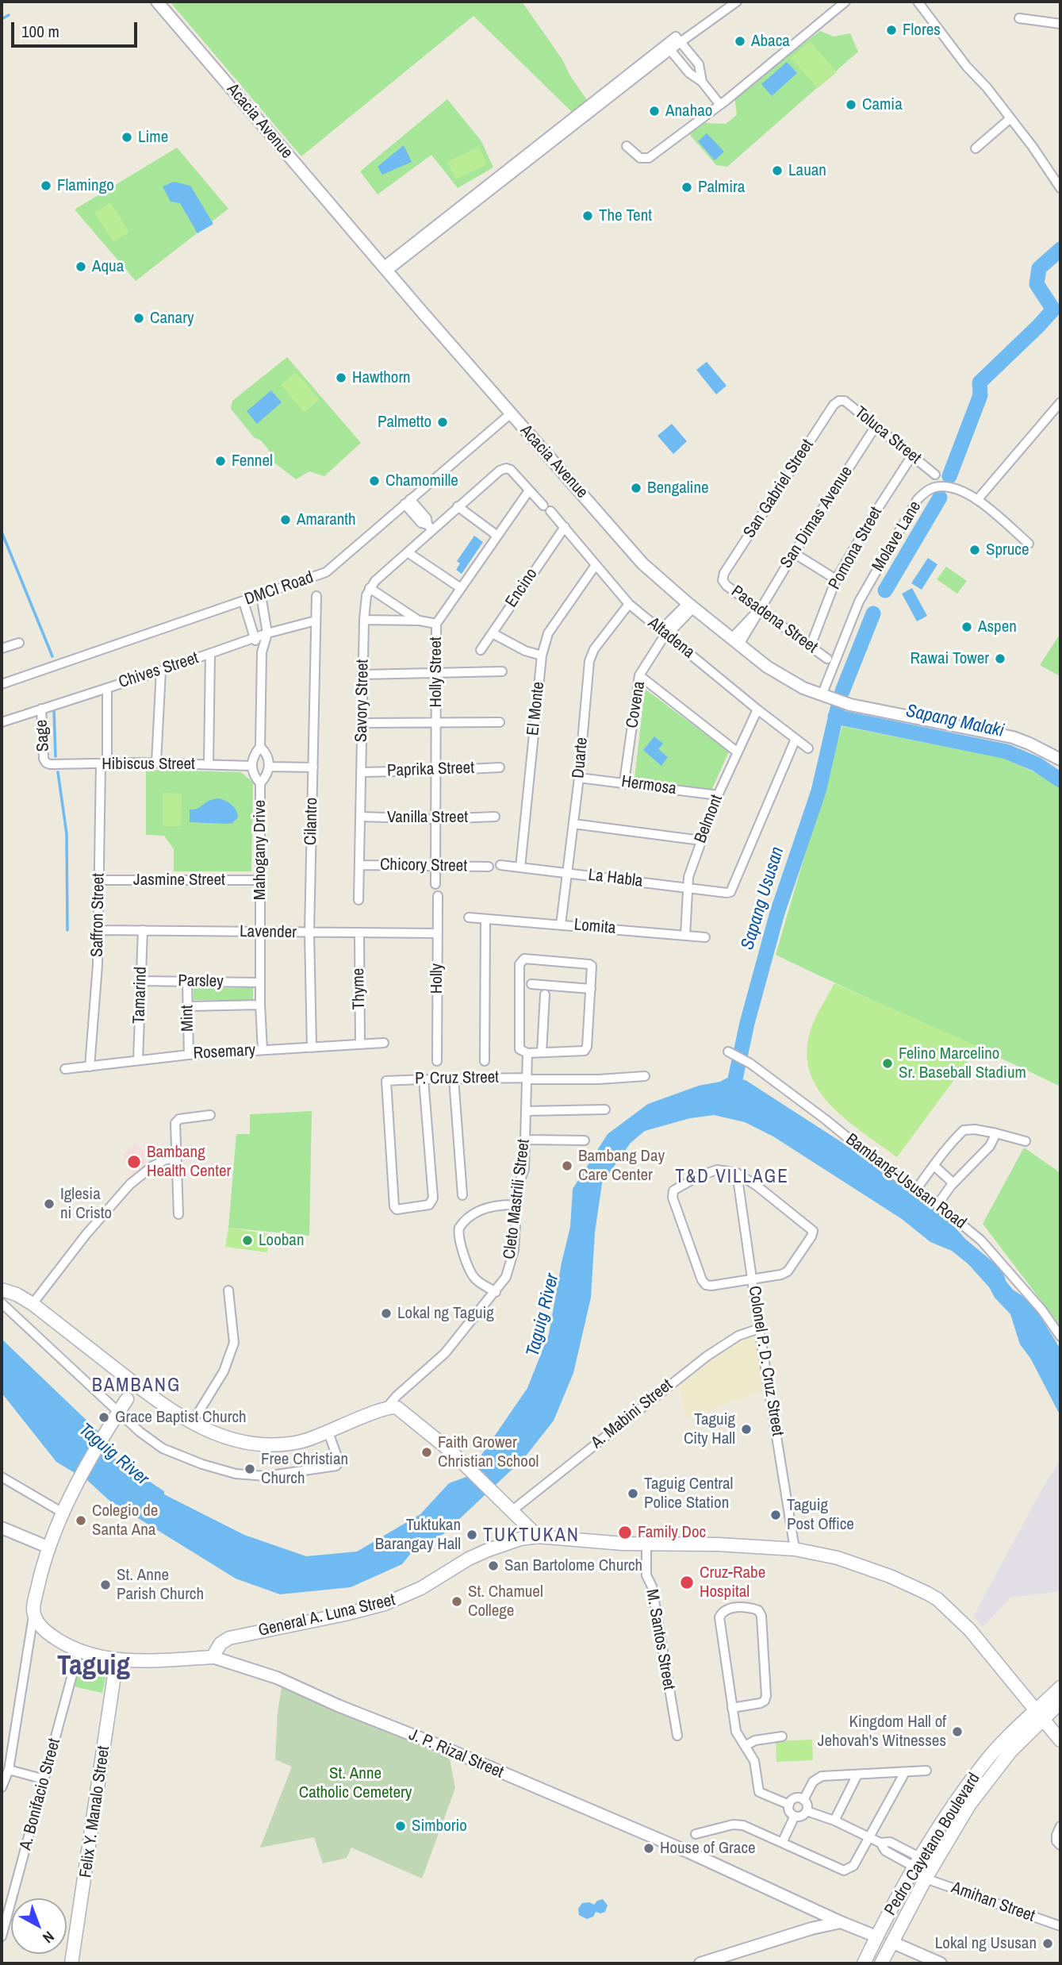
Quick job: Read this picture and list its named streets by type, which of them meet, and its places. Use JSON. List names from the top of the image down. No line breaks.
{"streets":{"main road":["General A. Luna Street","J. P. Rizal Street","Felix Y. Manalo Street","Pedro Cayetano Boulevard"],"street":["Acacia Avenue","Toluca Street","San Gabriel Street","San Dimas Avenue","Molave Lane","Pomona Street","Encino","DMCI Road","Pasadena Street","Altadena","Chives Street","Holly Street","Savory Street","Covena","El Monte","Sage","Duarte","Hibiscus Street","Paprika Street","Hermosa","Vanilla Street","Belmont","Cilantro","Mahogany Drive","Chicory Street","La Habla","Jasmine Street","Saffron Street","Lomita","Lavender","Holly","Parsley","Thyme","Tamarind","Mint","Rosemary","P. Cruz Street","Bambang-Ususan Road","Cleto Mastrili Street","Colonel P. D. Cruz Street","A. Mabini Street","M. Santos Street","A. Bonifacio Street","Amihan Street"]},"crossings":[["Acacia Avenue","San Dimas Avenue"],["Acacia Avenue","Molave Lane"],["Acacia Avenue","DMCI Road"],["Acacia Avenue","Covena"],["Toluca Street","San Gabriel Street"],["Toluca Street","San Dimas Avenue"],["Toluca Street","Pomona Street"],["San Gabriel Street","Pasadena Street"],["San Dimas Avenue","Pasadena Street"],["Pomona Street","Pasadena Street"],["Encino","Altadena"],["Altadena","Holly Street"],["Altadena","Covena"],["Altadena","El Monte"],["Altadena","Duarte"],["Altadena","Belmont"],["Altadena","La Habla"],["Chives Street","Sage"],["Chives Street","Cilantro"],["Chives Street","Saffron Street"],["Holly Street","Paprika Street"],["Holly Street","Vanilla Street"],["Holly Street","Chicory Street"],["Savory Street","Paprika Street"],["Savory Street","Vanilla Street"],["Savory Street","Chicory Street"],["Covena","Hermosa"],["El Monte","La Habla"],["Sage","Hibiscus Street"],["Duarte","Hermosa"],["Duarte","La Habla"],["Duarte","Lomita"],["Hibiscus Street","Saffron Street"],["Hermosa","Belmont"],["Belmont","La Habla"],["Belmont","Lomita"],["Cilantro","Lavender"],["Cilantro","Rosemary"],["Mahogany Drive","Jasmine Street"],["Mahogany Drive","Lavender"],["Mahogany Drive","Parsley"],["Mahogany Drive","Rosemary"],["Jasmine Street","Saffron Street"],["Saffron Street","Lavender"],["Saffron Street","Rosemary"],["Lavender","Holly"],["Lavender","Thyme"],["Lavender","Tamarind"],["Parsley","Tamarind"],["Parsley","Mint"],["Thyme","Rosemary"],["Tamarind","Rosemary"],["Mint","Rosemary"],["P. Cruz Street","Cleto Mastrili Street"],["Colonel P. D. Cruz Street","A. Mabini Street"],["Colonel P. D. Cruz Street","General A. Luna Street"],["General A. Luna Street","M. Santos Street"],["General A. Luna Street","J. P. Rizal Street"],["General A. Luna Street","Pedro Cayetano Boulevard"],["J. P. Rizal Street","A. Bonifacio Street"],["J. P. Rizal Street","Felix Y. Manalo Street"],["J. P. Rizal Street","Pedro Cayetano Boulevard"],["Pedro Cayetano Boulevard","Amihan Street"]],"districts":["T&D VILLAGE","BAMBANG","TUKTUKAN","Taguig"],"water":["Sapang Malaki","Sapang Ususan","Taguig River"],"parks":["St. Anne Catholic Cemetery"],"places":["Flores","Abaca","Camia","Anahao","Lime","Lauan","Flamingo","Palmira","The Tent","Aqua","Canary","Hawthorn","Palmetto","Fennel","Chamomille","Bengaline","Amaranth","Spruce","Aspen","Rawai Tower","Felino Marcelino Sr. Baseball Stadium","Bambang Health Center","Bambang Day Care Center","Iglesia ni Cristo","Looban","Lokal ng Taguig","Grace Baptist Church","Taguig City Hall","Faith Grower Christian School","Free Christian Church","Taguig Central Police Station","Taguig Post Office","Colegio de Santa Ana","Family Doc","Tuktukan Barangay Hall","San Bartolome Church","Cruz-Rabe Hospital","St. Anne Parish Church","St. Chamuel College","Kingdom Hall of Jehovah's Witnesses","Simborio","House of Grace","Lokal ng Ususan"],"scale_bar":"100 m","north":"bottom right"}
